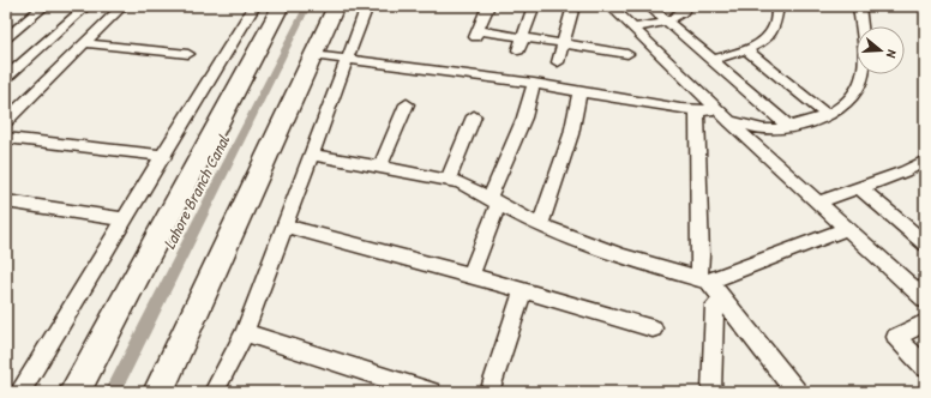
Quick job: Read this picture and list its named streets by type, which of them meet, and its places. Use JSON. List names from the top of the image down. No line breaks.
{"water":["Lahore Branch Canal"],"north":"right"}
